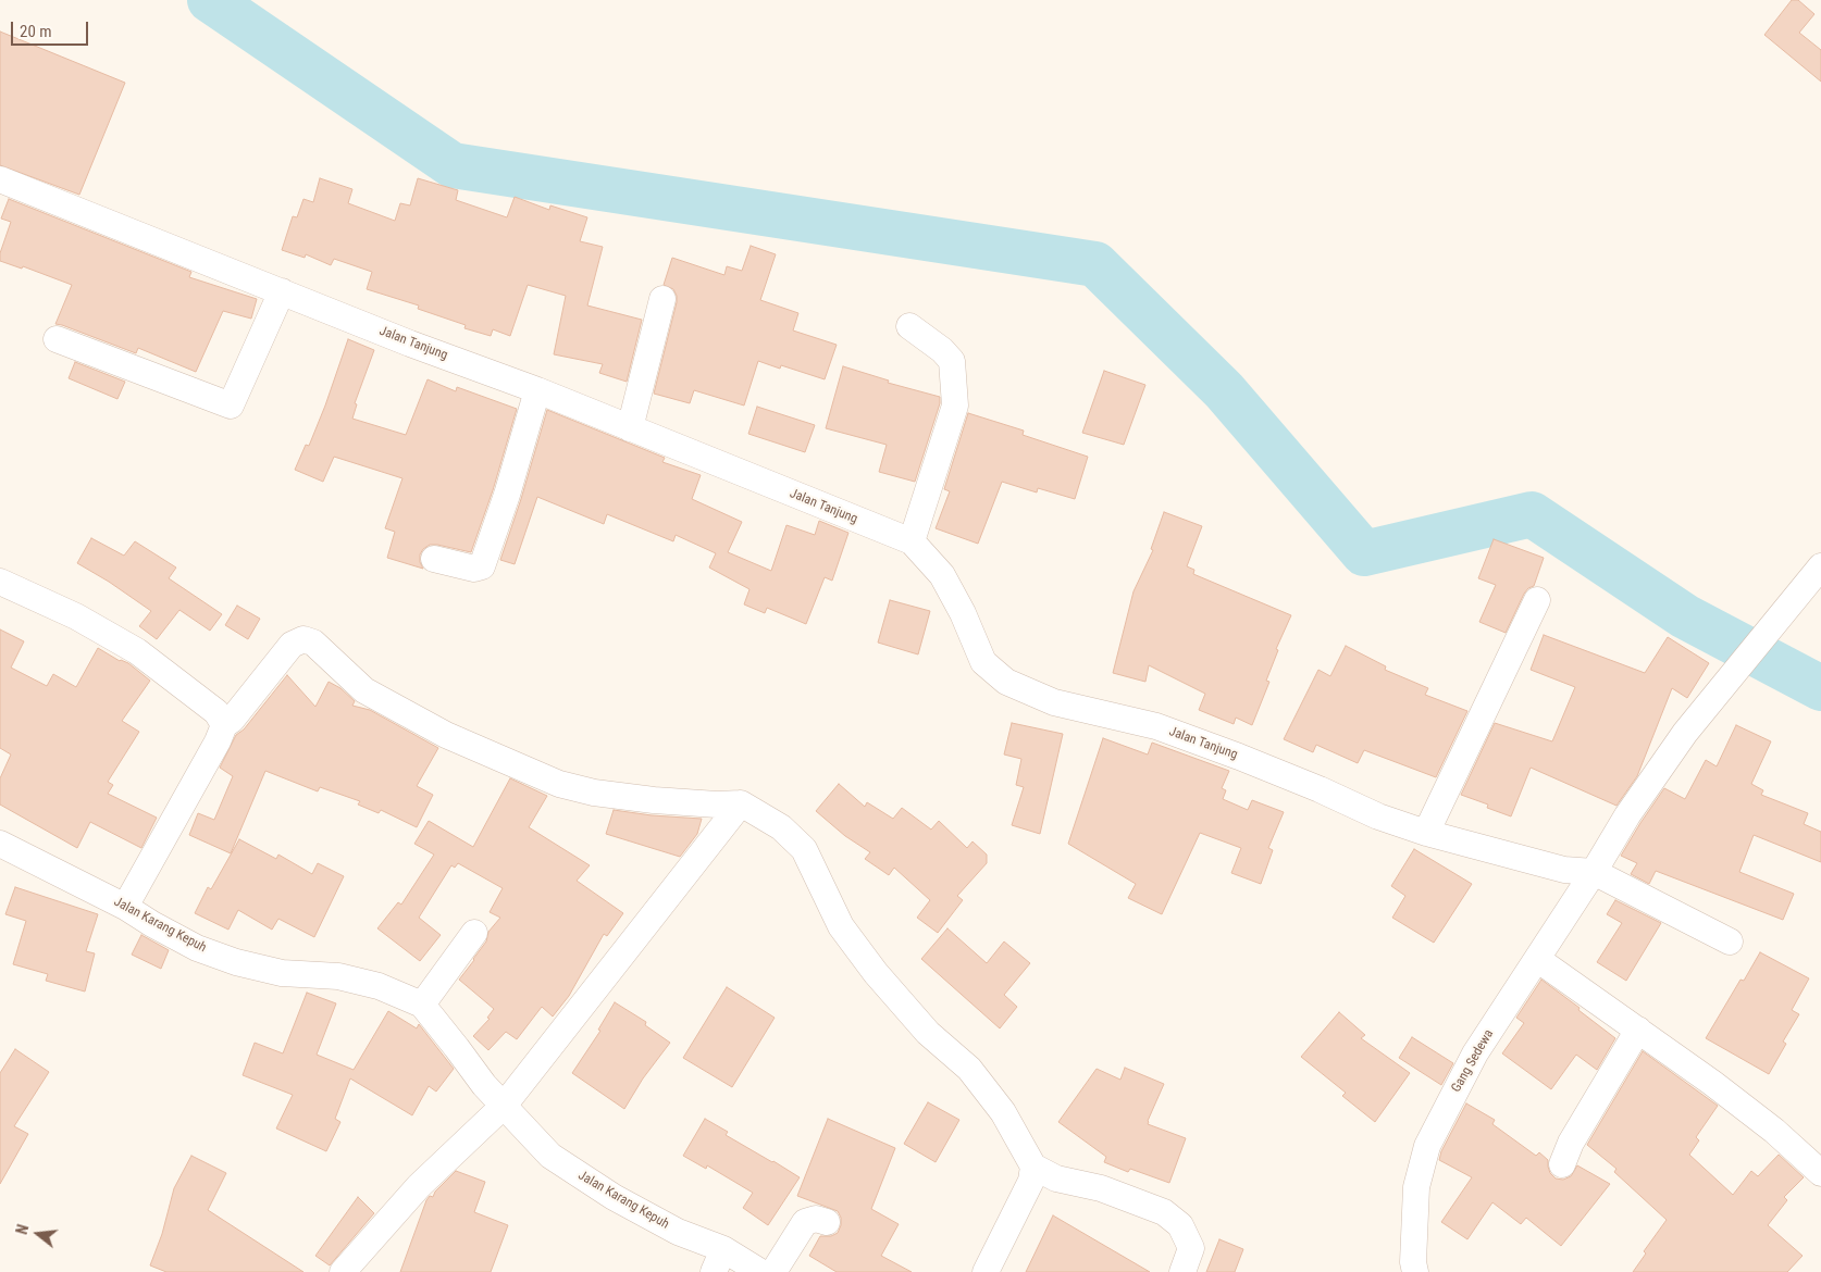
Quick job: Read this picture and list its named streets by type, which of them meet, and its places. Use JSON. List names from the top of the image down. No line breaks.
{"streets":{"street":["Jalan Tanjung","Jalan Karang Kepuh","Gang Sedewa"]},"crossings":[["Jalan Tanjung","Gang Sedewa"]],"scale_bar":"20 m","north":"left"}
